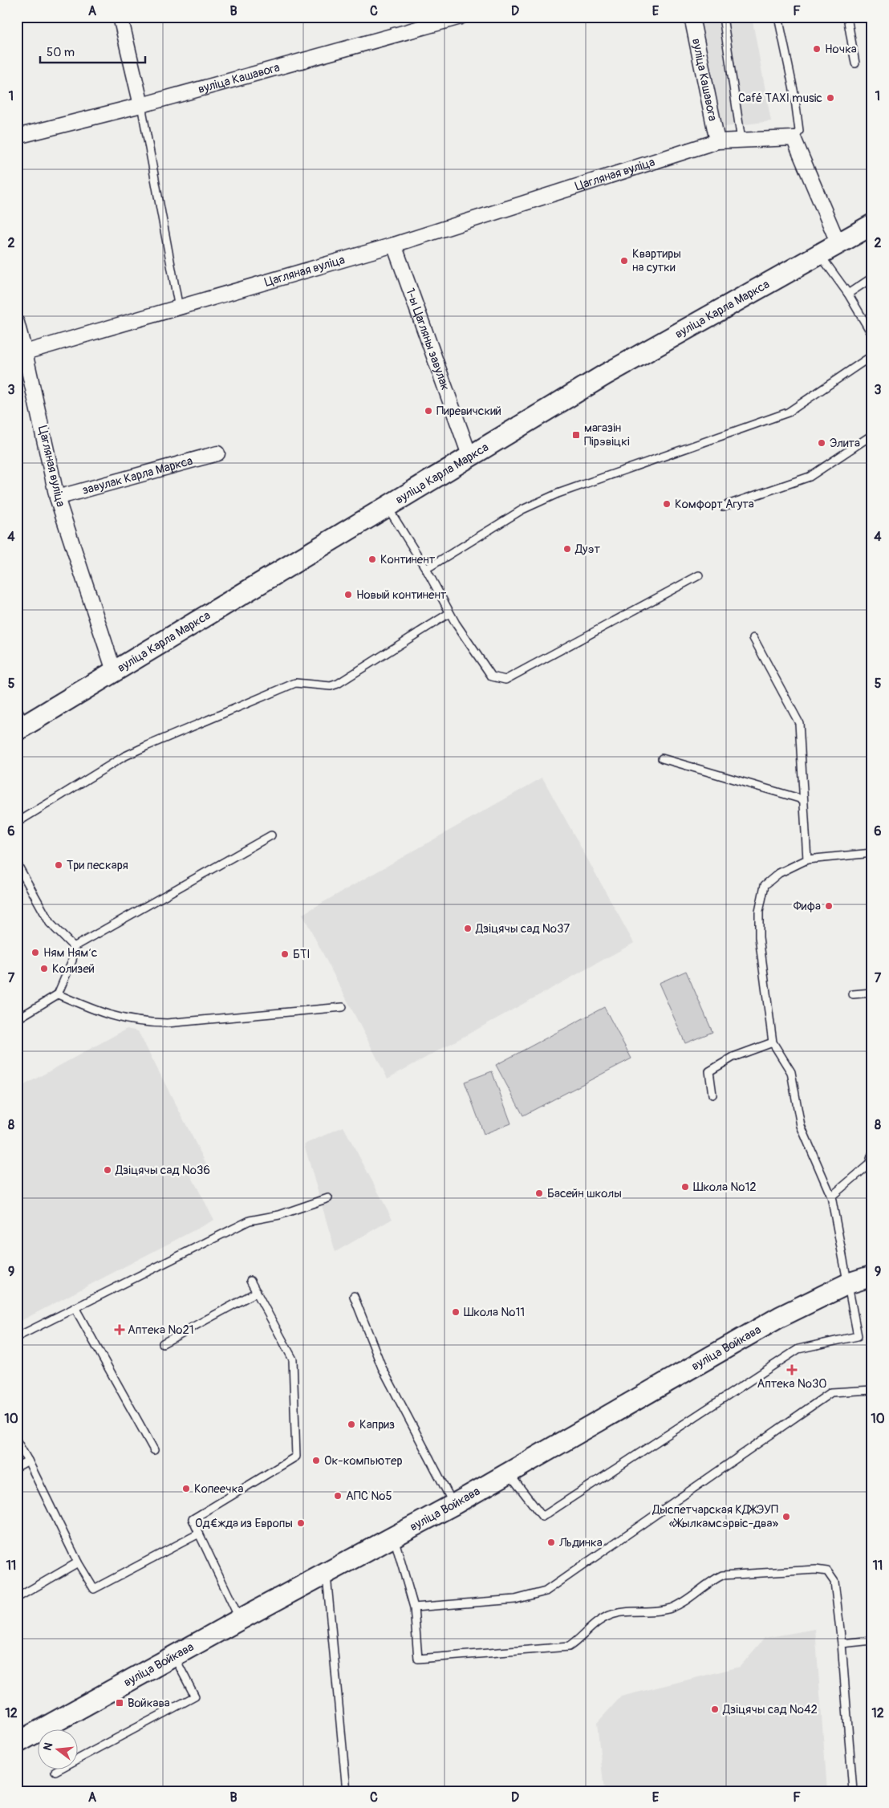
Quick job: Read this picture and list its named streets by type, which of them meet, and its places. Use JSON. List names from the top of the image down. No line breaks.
{"streets":{"main road":["вуліца Карла Маркса","вуліца Войкава"],"street":["вуліца Кашавога","Цагляная вуліца","1-ы Цагляны завулак","завулак Карла Маркса"]},"crossings":[["вуліца Кашавога","Цагляная вуліца"],["Цагляная вуліца","вуліца Карла Маркса"],["Цагляная вуліца","1-ы Цагляны завулак"],["Цагляная вуліца","завулак Карла Маркса"],["вуліца Карла Маркса","1-ы Цагляны завулак"]],"places":{"other":["Ночка","Café TAXI music","Квартиры на сутки","Пиревичский","Элита","Комфорт Агута","Дуэт","Континент","Новый континент","Три пескаря","Фифа","Дзіцячы сад №37","Ням Нямʼс","БТІ","Колизей","Дзіцячы сад №36","Школа №12","Басейн школы","Школа №11","Каприз","Ок-компьютер","Копеечка","АПС №5","Дыспетчарская КДЖЭУП «Жылкамсэрвіс-два»","Од€жда из Европы","Льдинка","Дзіцячы сад №42"],"transit":["магазін Пірэвіцкі","Войкава"],"health":["Аптека №21","Аптека №30"]},"scale_bar":"50 m","north":"left","grid":{"columns":["A","B","C","D","E","F"],"rows":["1","2","3","4","5","6","7","8","9","10","11","12"]}}
